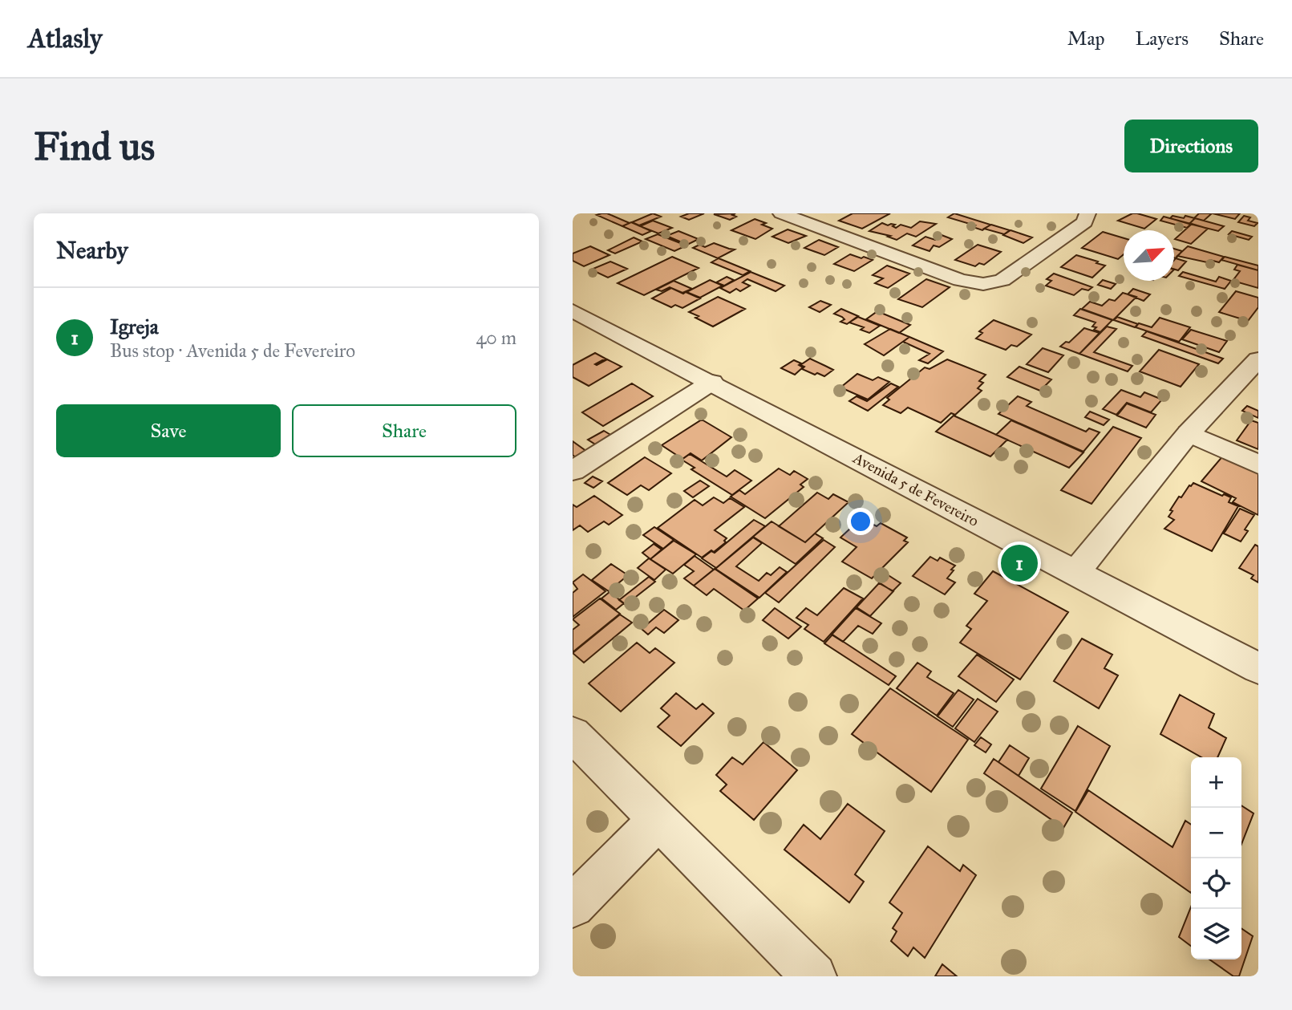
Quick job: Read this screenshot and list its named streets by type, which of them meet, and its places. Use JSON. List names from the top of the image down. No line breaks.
{"streets":{"street":["Avenida 5 de Fevereiro"]},"north":"top right","page":{"header":"Atlasly","nav":["Map","Layers","Share"],"buttons":["Directions",["Save","Share"]],"title":"Find us","heading":"Nearby","list":[{"mark":"1","name":"Igreja","note":"Bus stop · Avenida 5 de Fevereiro","value":"40 m"}],"pins":"1","map_buttons":["+","−"]}}
